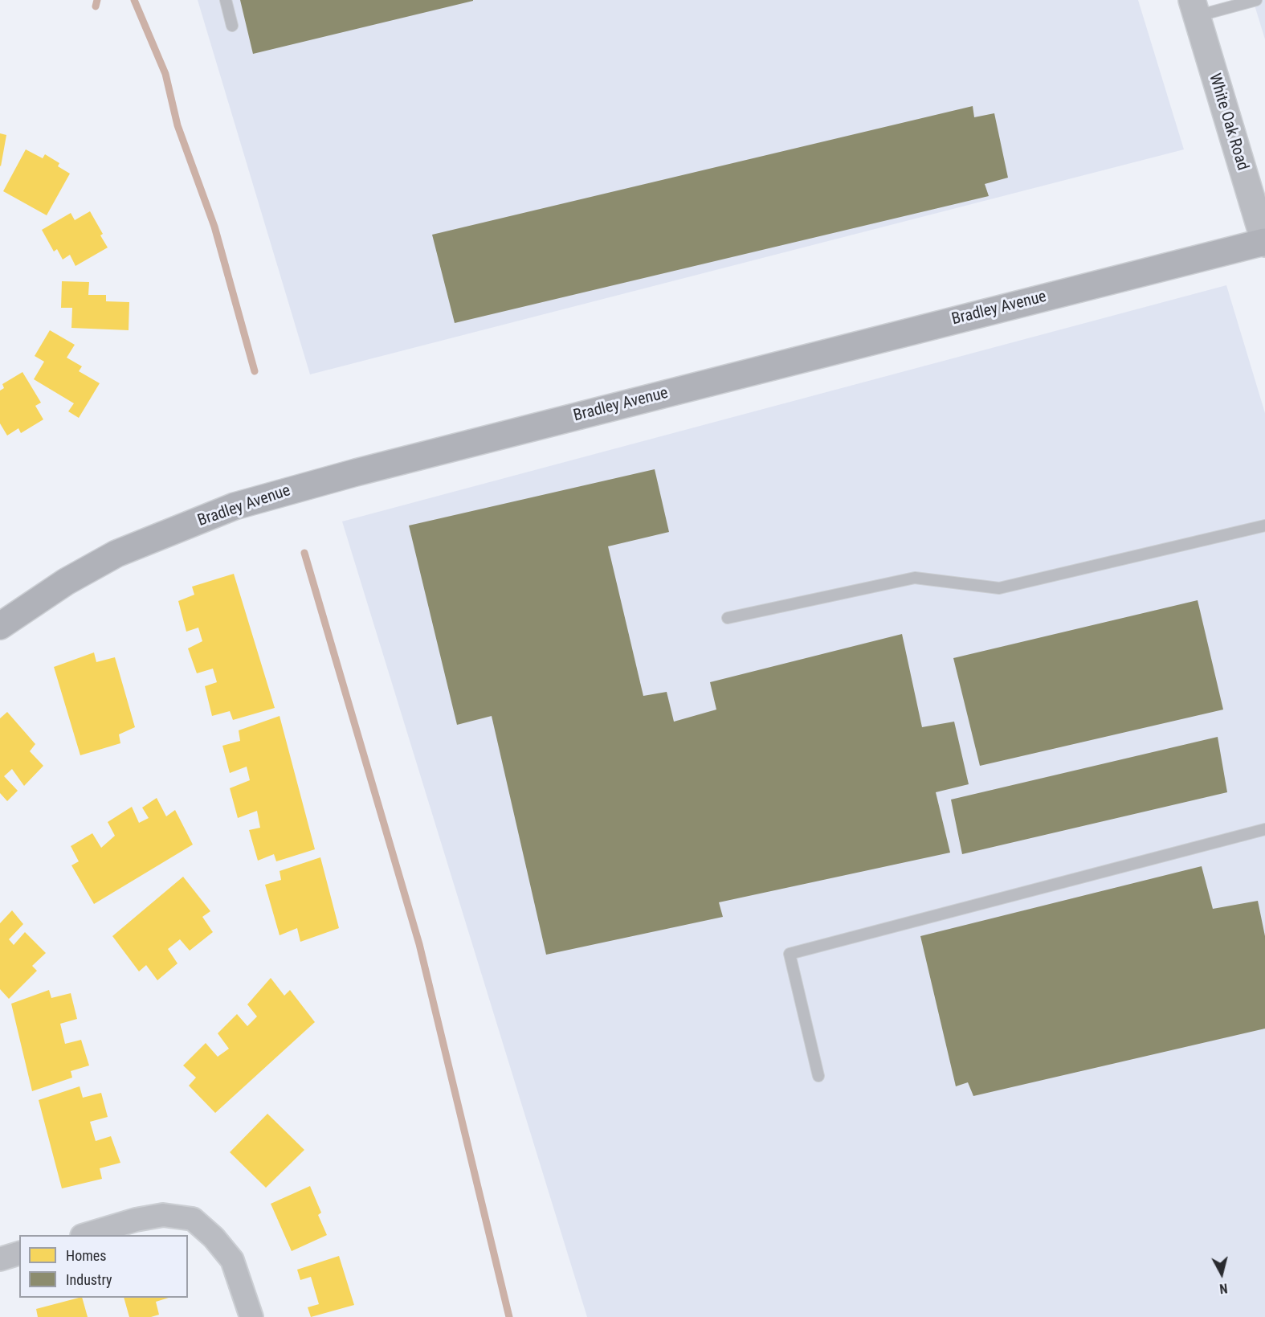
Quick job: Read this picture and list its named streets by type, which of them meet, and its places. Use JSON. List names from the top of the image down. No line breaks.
{"streets":{"main road":["Bradley Avenue"],"street":["White Oak Road"]},"crossings":[["White Oak Road","Bradley Avenue"]],"legend":["Homes","Industry"],"north":"bottom"}
